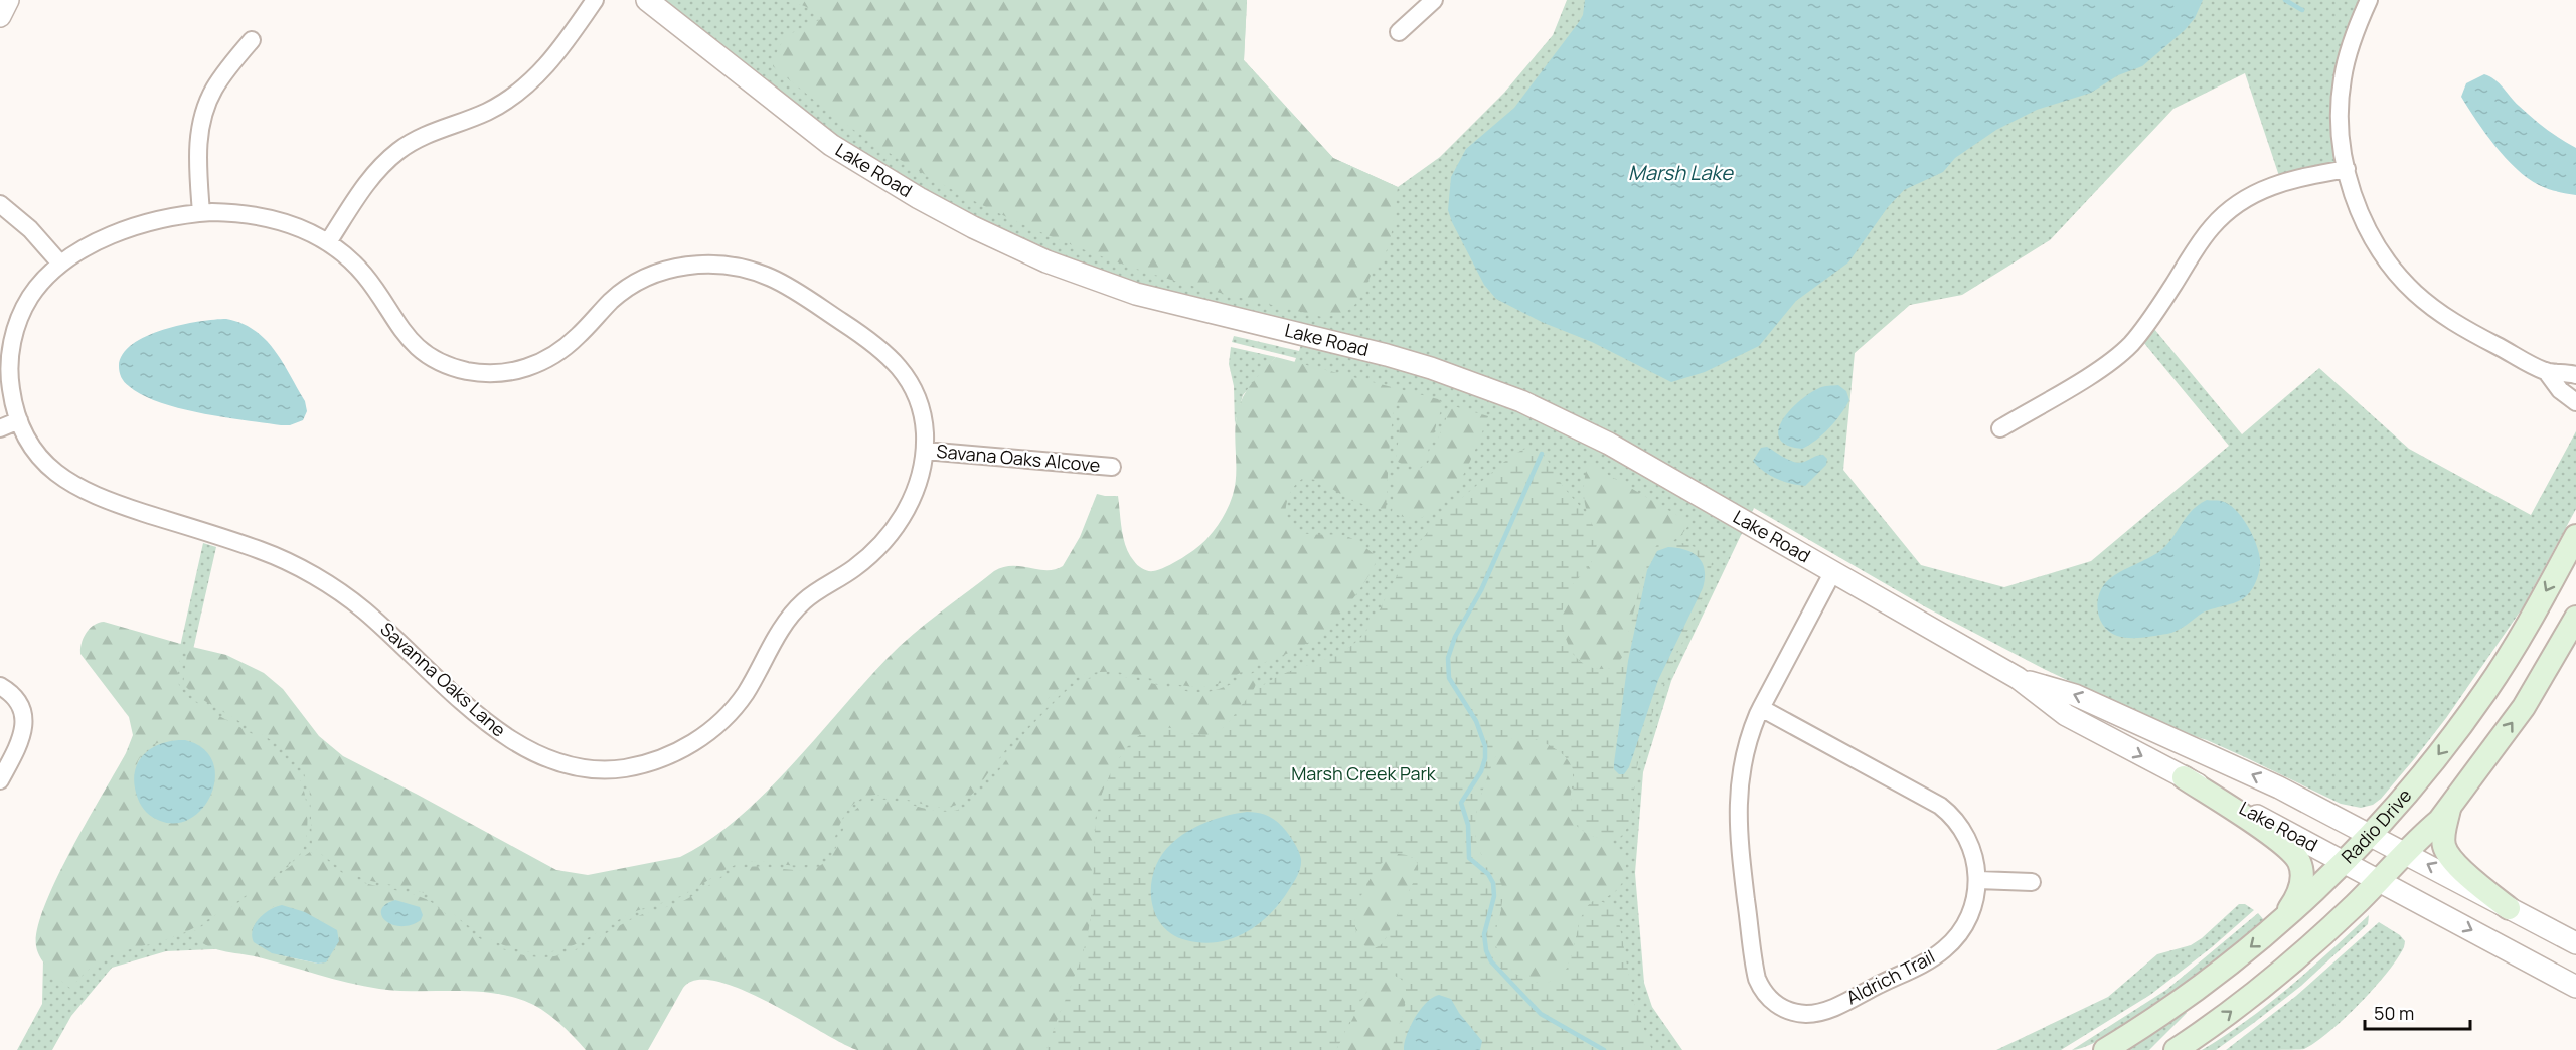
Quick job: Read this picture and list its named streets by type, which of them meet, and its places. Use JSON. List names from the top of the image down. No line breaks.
{"streets":{"main road":["Radio Drive"],"street":["Lake Road","Savana Oaks Alcove","Savanna Oaks Lane","Aldrich Trail"]},"crossings":[["Lake Road","Radio Drive"],["Lake Road","Aldrich Trail"],["Savana Oaks Alcove","Savanna Oaks Lane"]],"water":["Marsh Lake"],"parks":["Marsh Creek Park"],"scale_bar":"50 m"}
